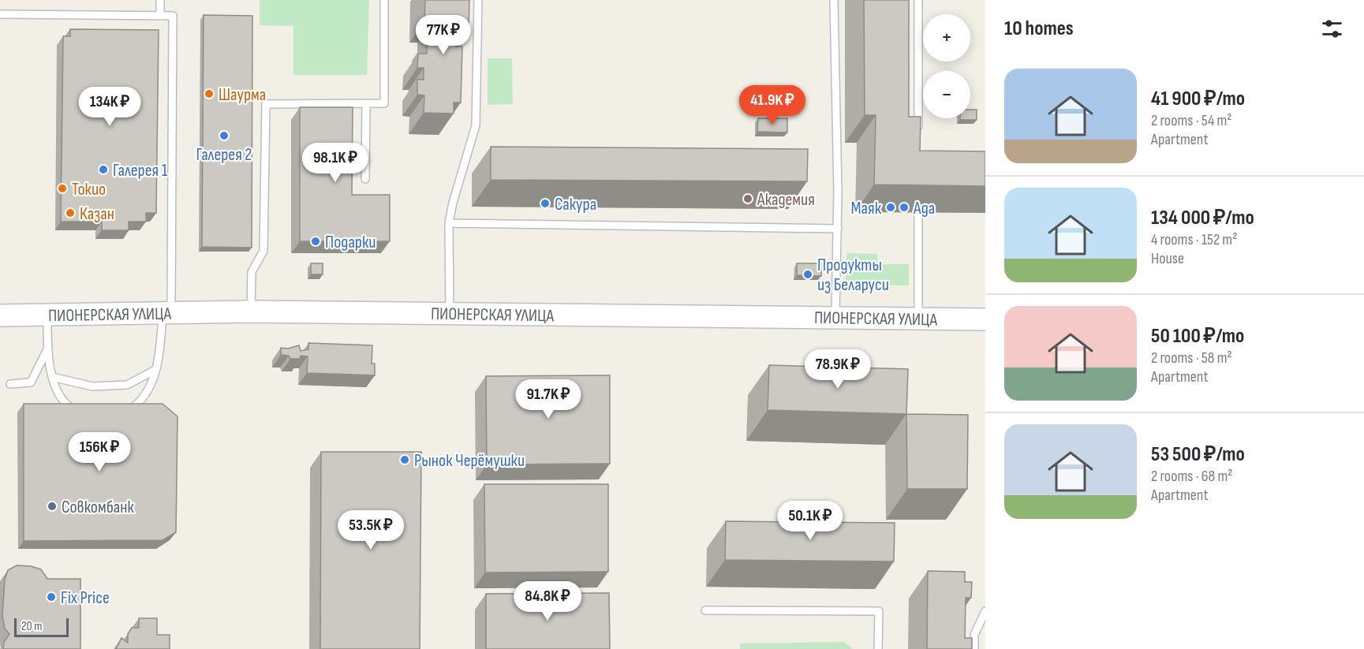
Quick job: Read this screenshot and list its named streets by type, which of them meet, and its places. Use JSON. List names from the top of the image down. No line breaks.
{"streets":{"main road":["ПИОНЕРСКАЯ УЛИЦА"]},"places":["Шаурма","Галерея 2","Галерея 1","Токио","Академия","Сакура","Маяк","Ада","Казан","Подарки","Продукты из Беларуси","Рынок Черёмушки","Совкомбанк","Fix Price"],"scale_bar":"20 m","page":{"heading":"10 homes","map_buttons":["+","−"],"price":["77K ₽","41.9K ₽","134K ₽","98.1K ₽","78.9K ₽","91.7K ₽","156K ₽","50.1K ₽","53.5K ₽","84.8K ₽"],"list":[{"name":"41 900 ₽/mo","note":"2 rooms · 54 m² · Apartment"},{"name":"134 000 ₽/mo","note":"4 rooms · 152 m² · House"},{"name":"50 100 ₽/mo","note":"2 rooms · 58 m² · Apartment"},{"name":"53 500 ₽/mo","note":"2 rooms · 68 m² · Apartment"}],"scale":"20 m"}}
